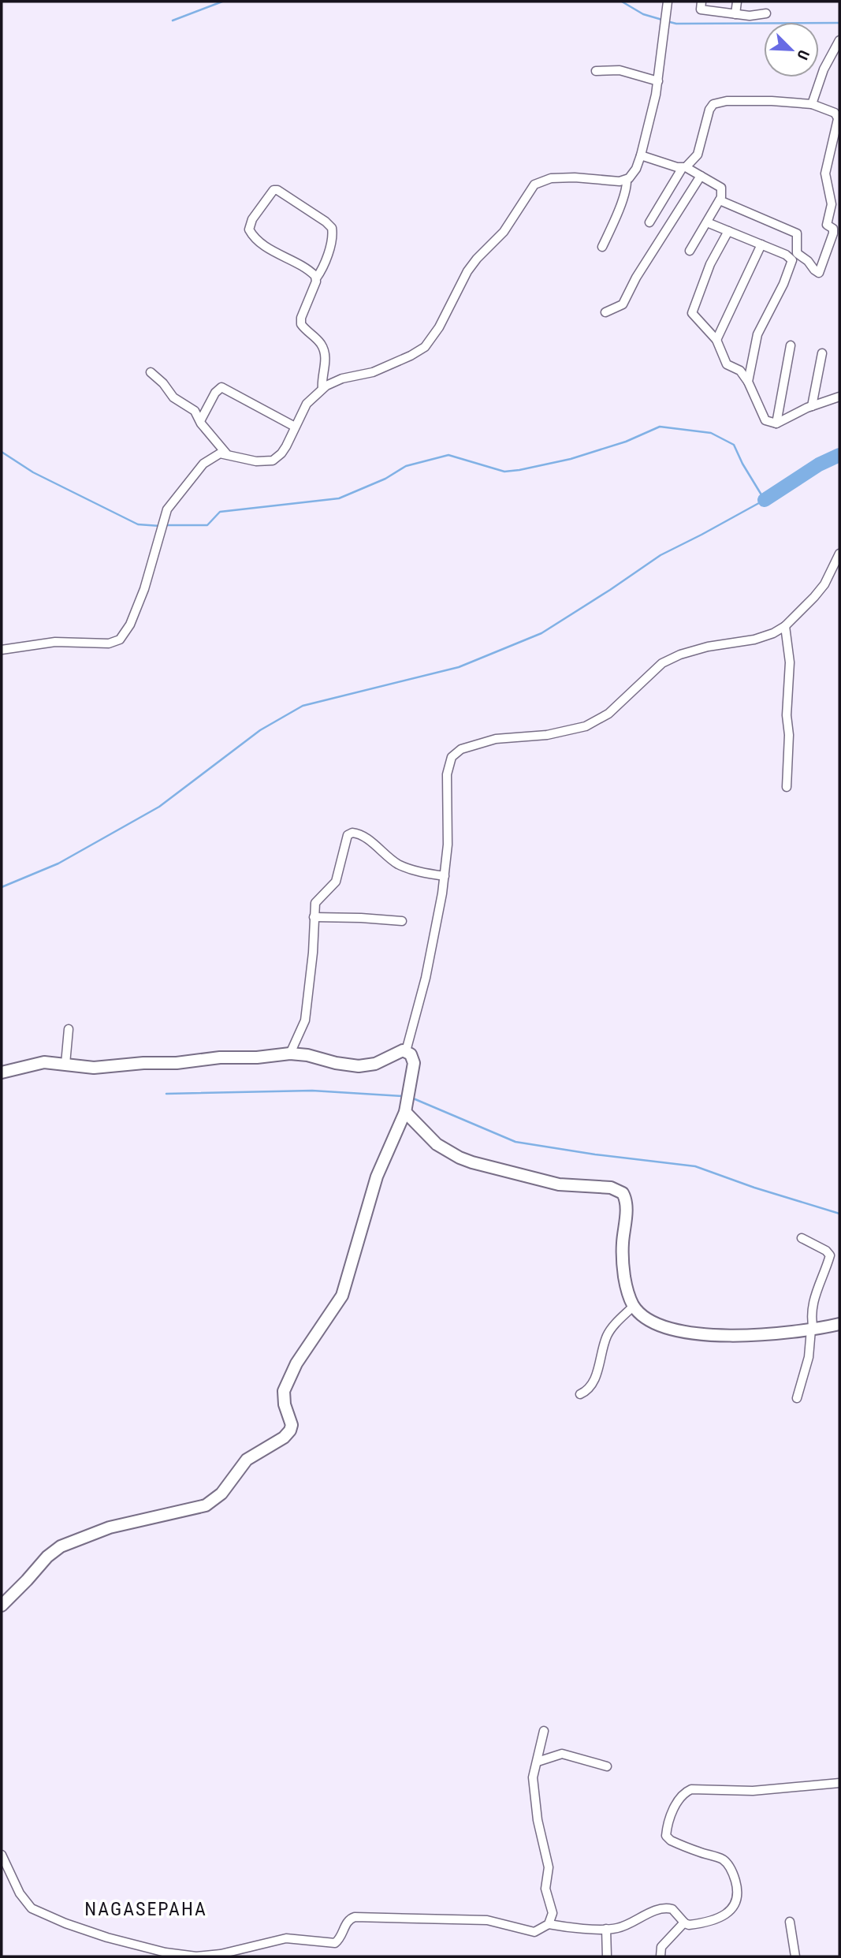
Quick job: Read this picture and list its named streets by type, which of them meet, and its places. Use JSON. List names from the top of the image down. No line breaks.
{"districts":["NAGASEPAHA"],"north":"bottom right"}
